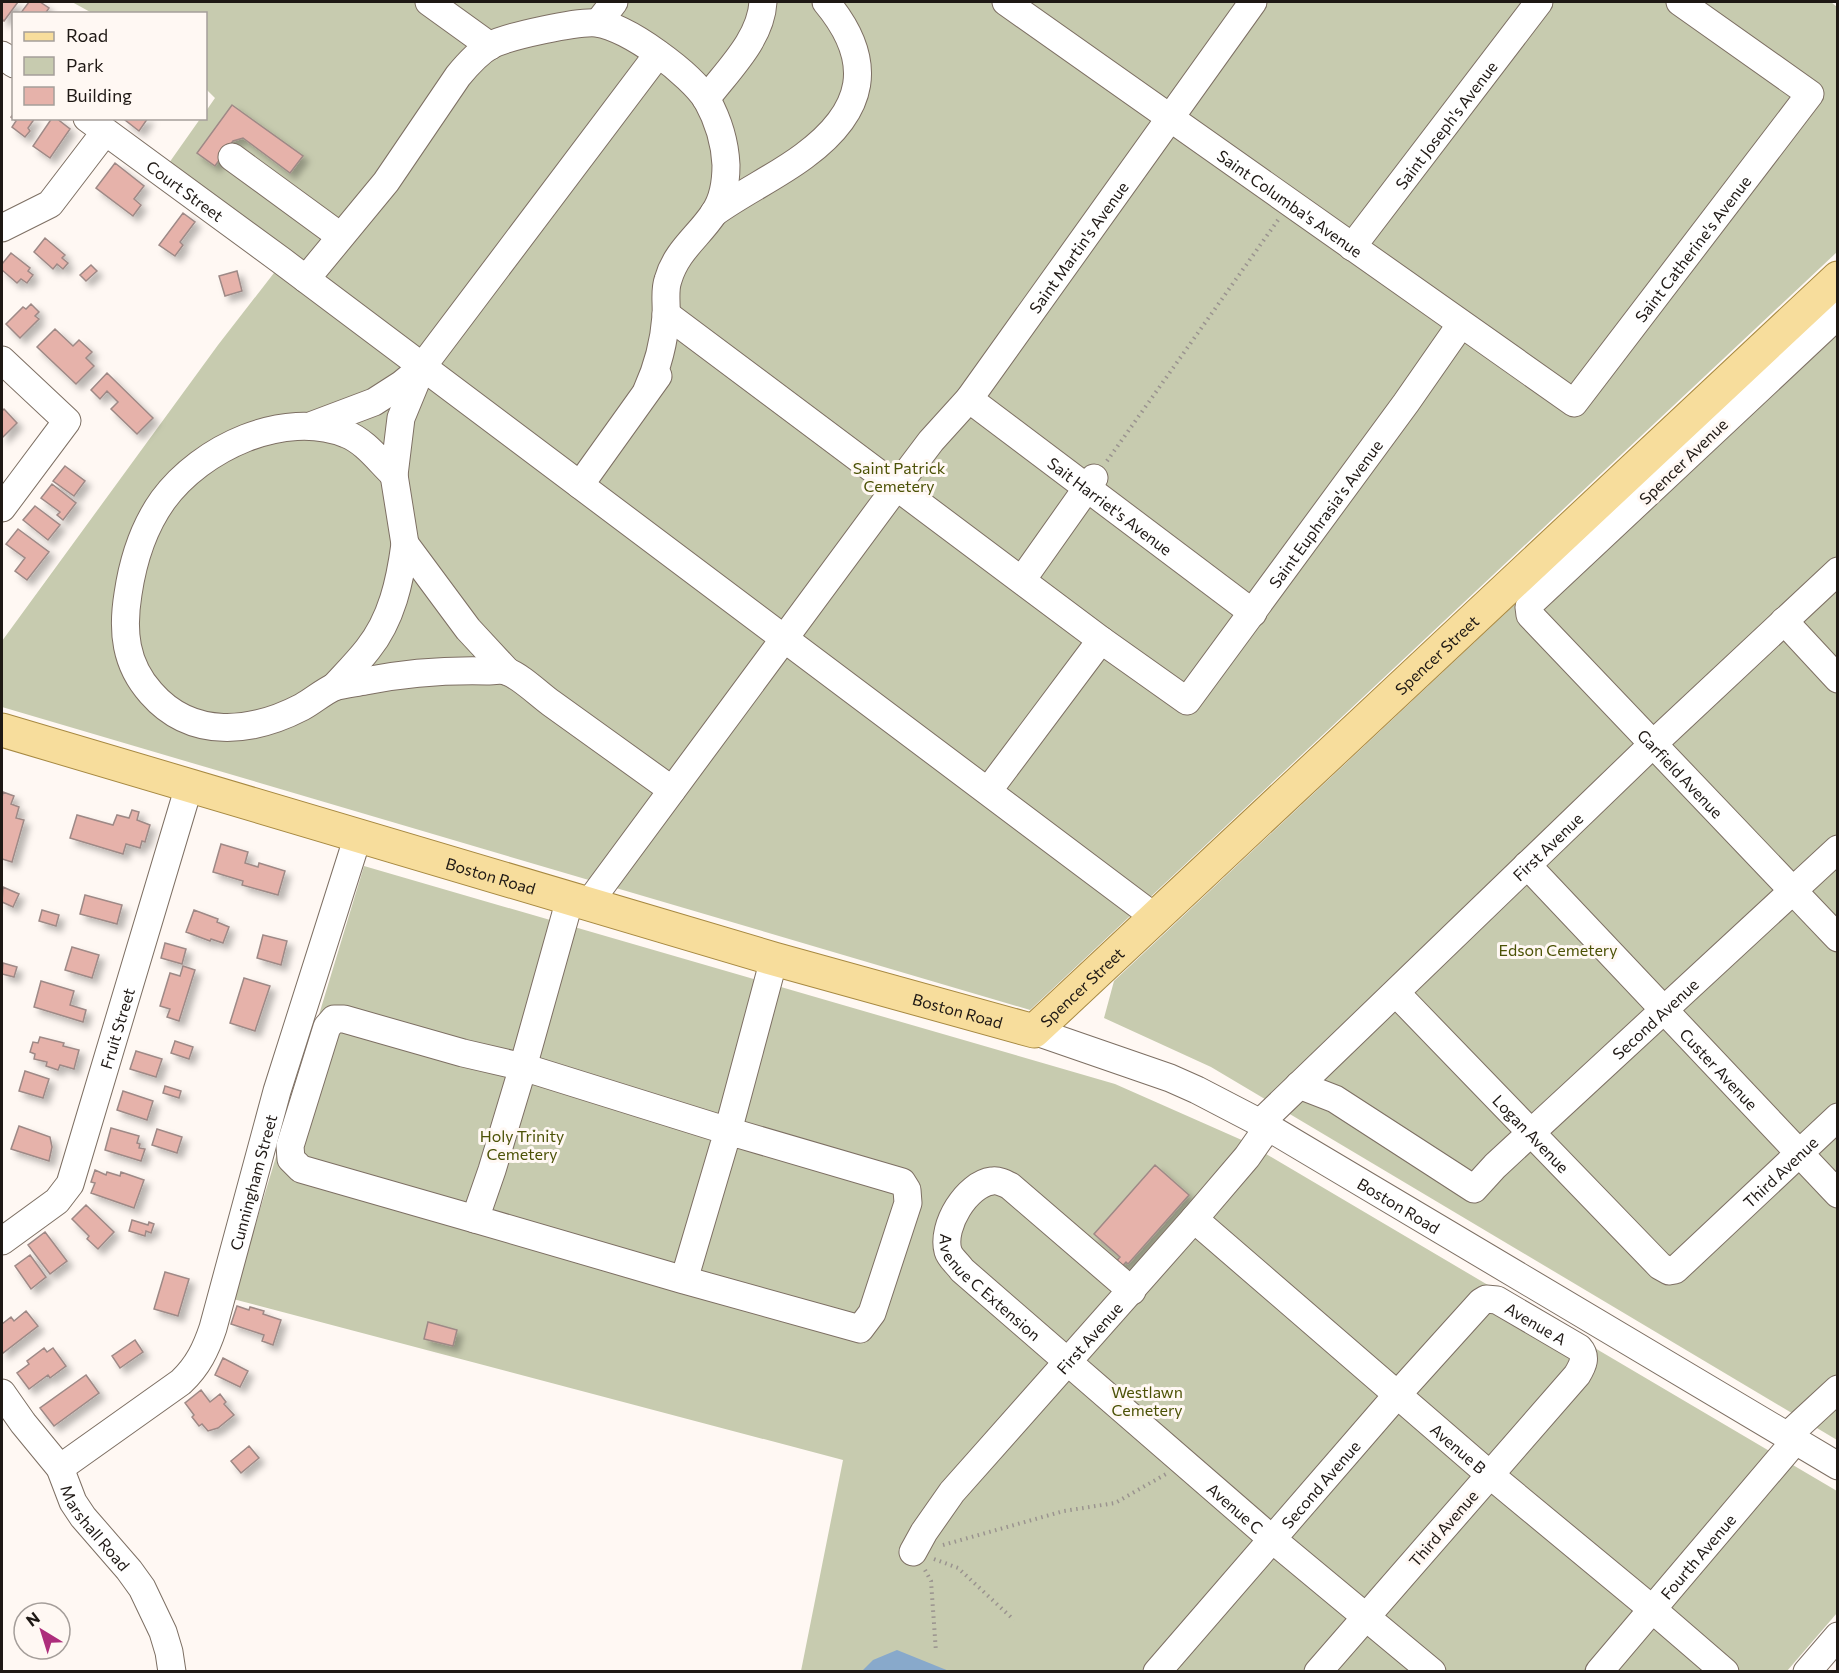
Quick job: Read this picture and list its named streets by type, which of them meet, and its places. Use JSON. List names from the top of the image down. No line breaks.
{"streets":{"main road":["Spencer Street","Boston Road"],"street":["Saint Joseph's Avenue","Court Street","Saint Columba's Avenue","Saint Martin's Avenue","Saint Catherine's Avenue","Spencer Avenue","Sait Harriet's Avenue","Saint Euphrasia's Avenue","Garfield Avenue","First Avenue","Second Avenue","Fruit Street","Custer Avenue","Logan Avenue","Third Avenue","Cunningham Street","Avenue C Extension","Avenue A","Avenue B","Avenue C","Marshall Road","Fourth Avenue"]},"crossings":[["Saint Joseph's Avenue","Saint Columba's Avenue"],["Court Street","Saint Martin's Avenue"],["Court Street","Spencer Street"],["Saint Columba's Avenue","Saint Martin's Avenue"],["Saint Columba's Avenue","Saint Catherine's Avenue"],["Saint Columba's Avenue","Saint Euphrasia's Avenue"],["Saint Martin's Avenue","Sait Harriet's Avenue"],["Saint Martin's Avenue","Boston Road"],["Spencer Avenue","Garfield Avenue"],["Sait Harriet's Avenue","Saint Euphrasia's Avenue"],["Spencer Street","Boston Road"],["Garfield Avenue","First Avenue"],["Garfield Avenue","Second Avenue"],["First Avenue","Boston Road"],["First Avenue","Custer Avenue"],["First Avenue","Logan Avenue"],["First Avenue","Avenue C Extension"],["First Avenue","Avenue B"],["First Avenue","Avenue C"],["Boston Road","Fruit Street"],["Boston Road","Cunningham Street"],["Boston Road","Fourth Avenue"],["Second Avenue","Custer Avenue"],["Second Avenue","Logan Avenue"],["Second Avenue","Avenue A"],["Second Avenue","Avenue B"],["Second Avenue","Avenue C"],["Custer Avenue","Third Avenue"],["Logan Avenue","Third Avenue"],["Third Avenue","Avenue A"],["Third Avenue","Avenue B"],["Third Avenue","Avenue C"],["Cunningham Street","Marshall Road"],["Avenue C Extension","Avenue C"],["Avenue B","Fourth Avenue"]],"parks":["Saint Patrick Cemetery","Edson Cemetery","Holy Trinity Cemetery","Westlawn Cemetery"],"legend":["Road","Park","Building"],"north":"top left"}
